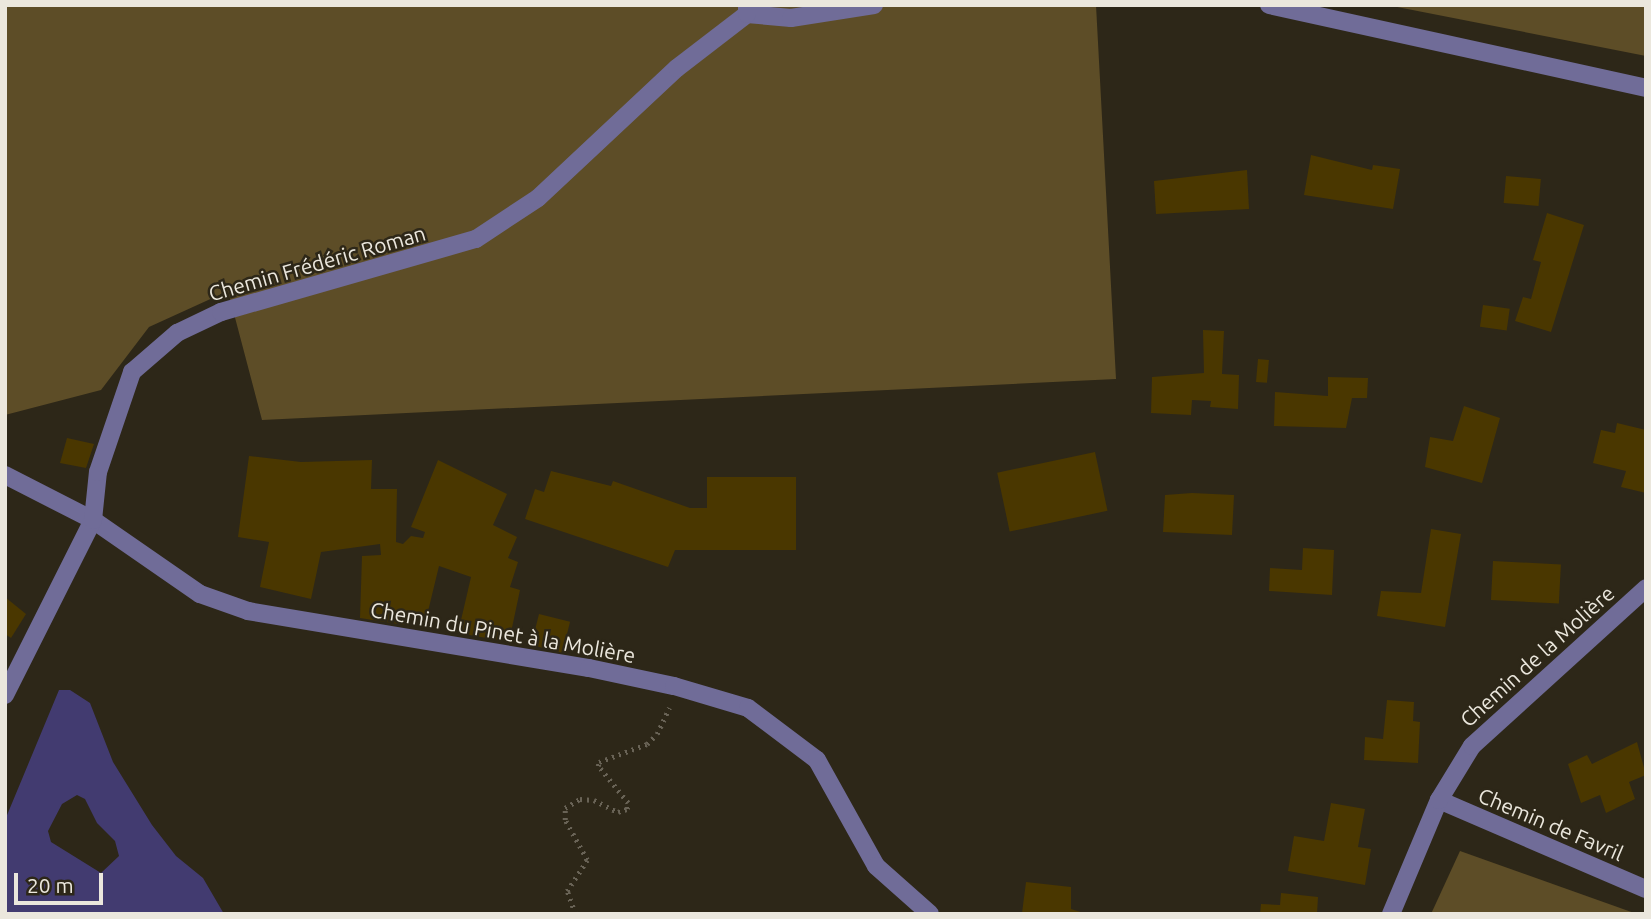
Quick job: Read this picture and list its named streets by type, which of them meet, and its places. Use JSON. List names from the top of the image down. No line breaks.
{"streets":{"street":["Chemin Frédéric Roman","Chemin du Pinet à la Molière","Chemin de la Molière","Chemin de Favril"]},"crossings":[["Chemin Frédéric Roman","Chemin du Pinet à la Molière"],["Chemin de la Molière","Chemin de Favril"]],"scale_bar":"20 m"}
